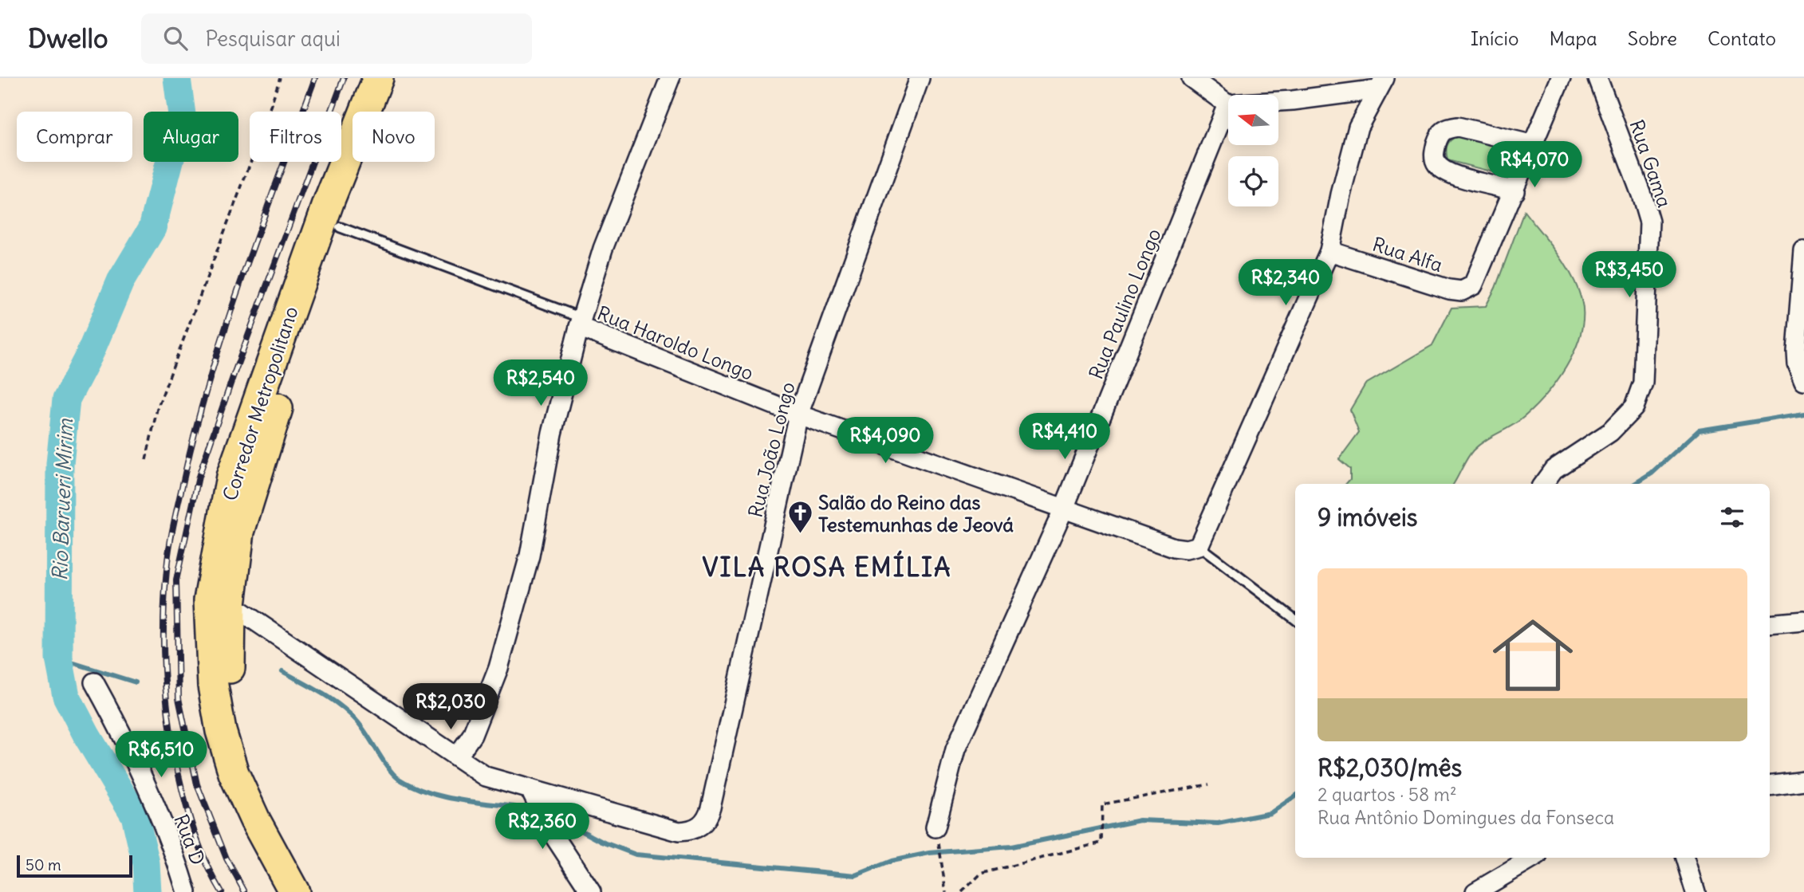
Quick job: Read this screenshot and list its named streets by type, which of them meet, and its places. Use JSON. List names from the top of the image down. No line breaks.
{"streets":{"main road":["Corredor Metropolitano"],"street":["Rua Gama","Rua Alfa","Rua Paulino Longo","Rua Haroldo Longo","Rua João Longo","Rua D"]},"crossings":[["Rua Paulino Longo","Rua Haroldo Longo"],["Rua Haroldo Longo","Rua João Longo"]],"districts":["VILA ROSA EMÍLIA"],"water":["Rio Barueri Mirim"],"places":{"church":["Salão do Reino das Testemunhas de Jeová"]},"scale_bar":"50 m","north":"left","page":{"header":"Dwello","search":"Pesquisar aqui","nav":["Início","Mapa","Sobre","Contato"],"chip":["Comprar","Alugar","Filtros","Novo"],"price":["R$4,070","R$3,450","R$2,340","R$2,540","R$4,410","R$4,090","R$2,030","R$6,510","R$2,360"],"heading":"9 imóveis","list":[{"name":"R$2,030/mês","note":"2 quartos · 58 m² · Rua Antônio Domingues da Fonseca"}],"scale":"50 m"}}
